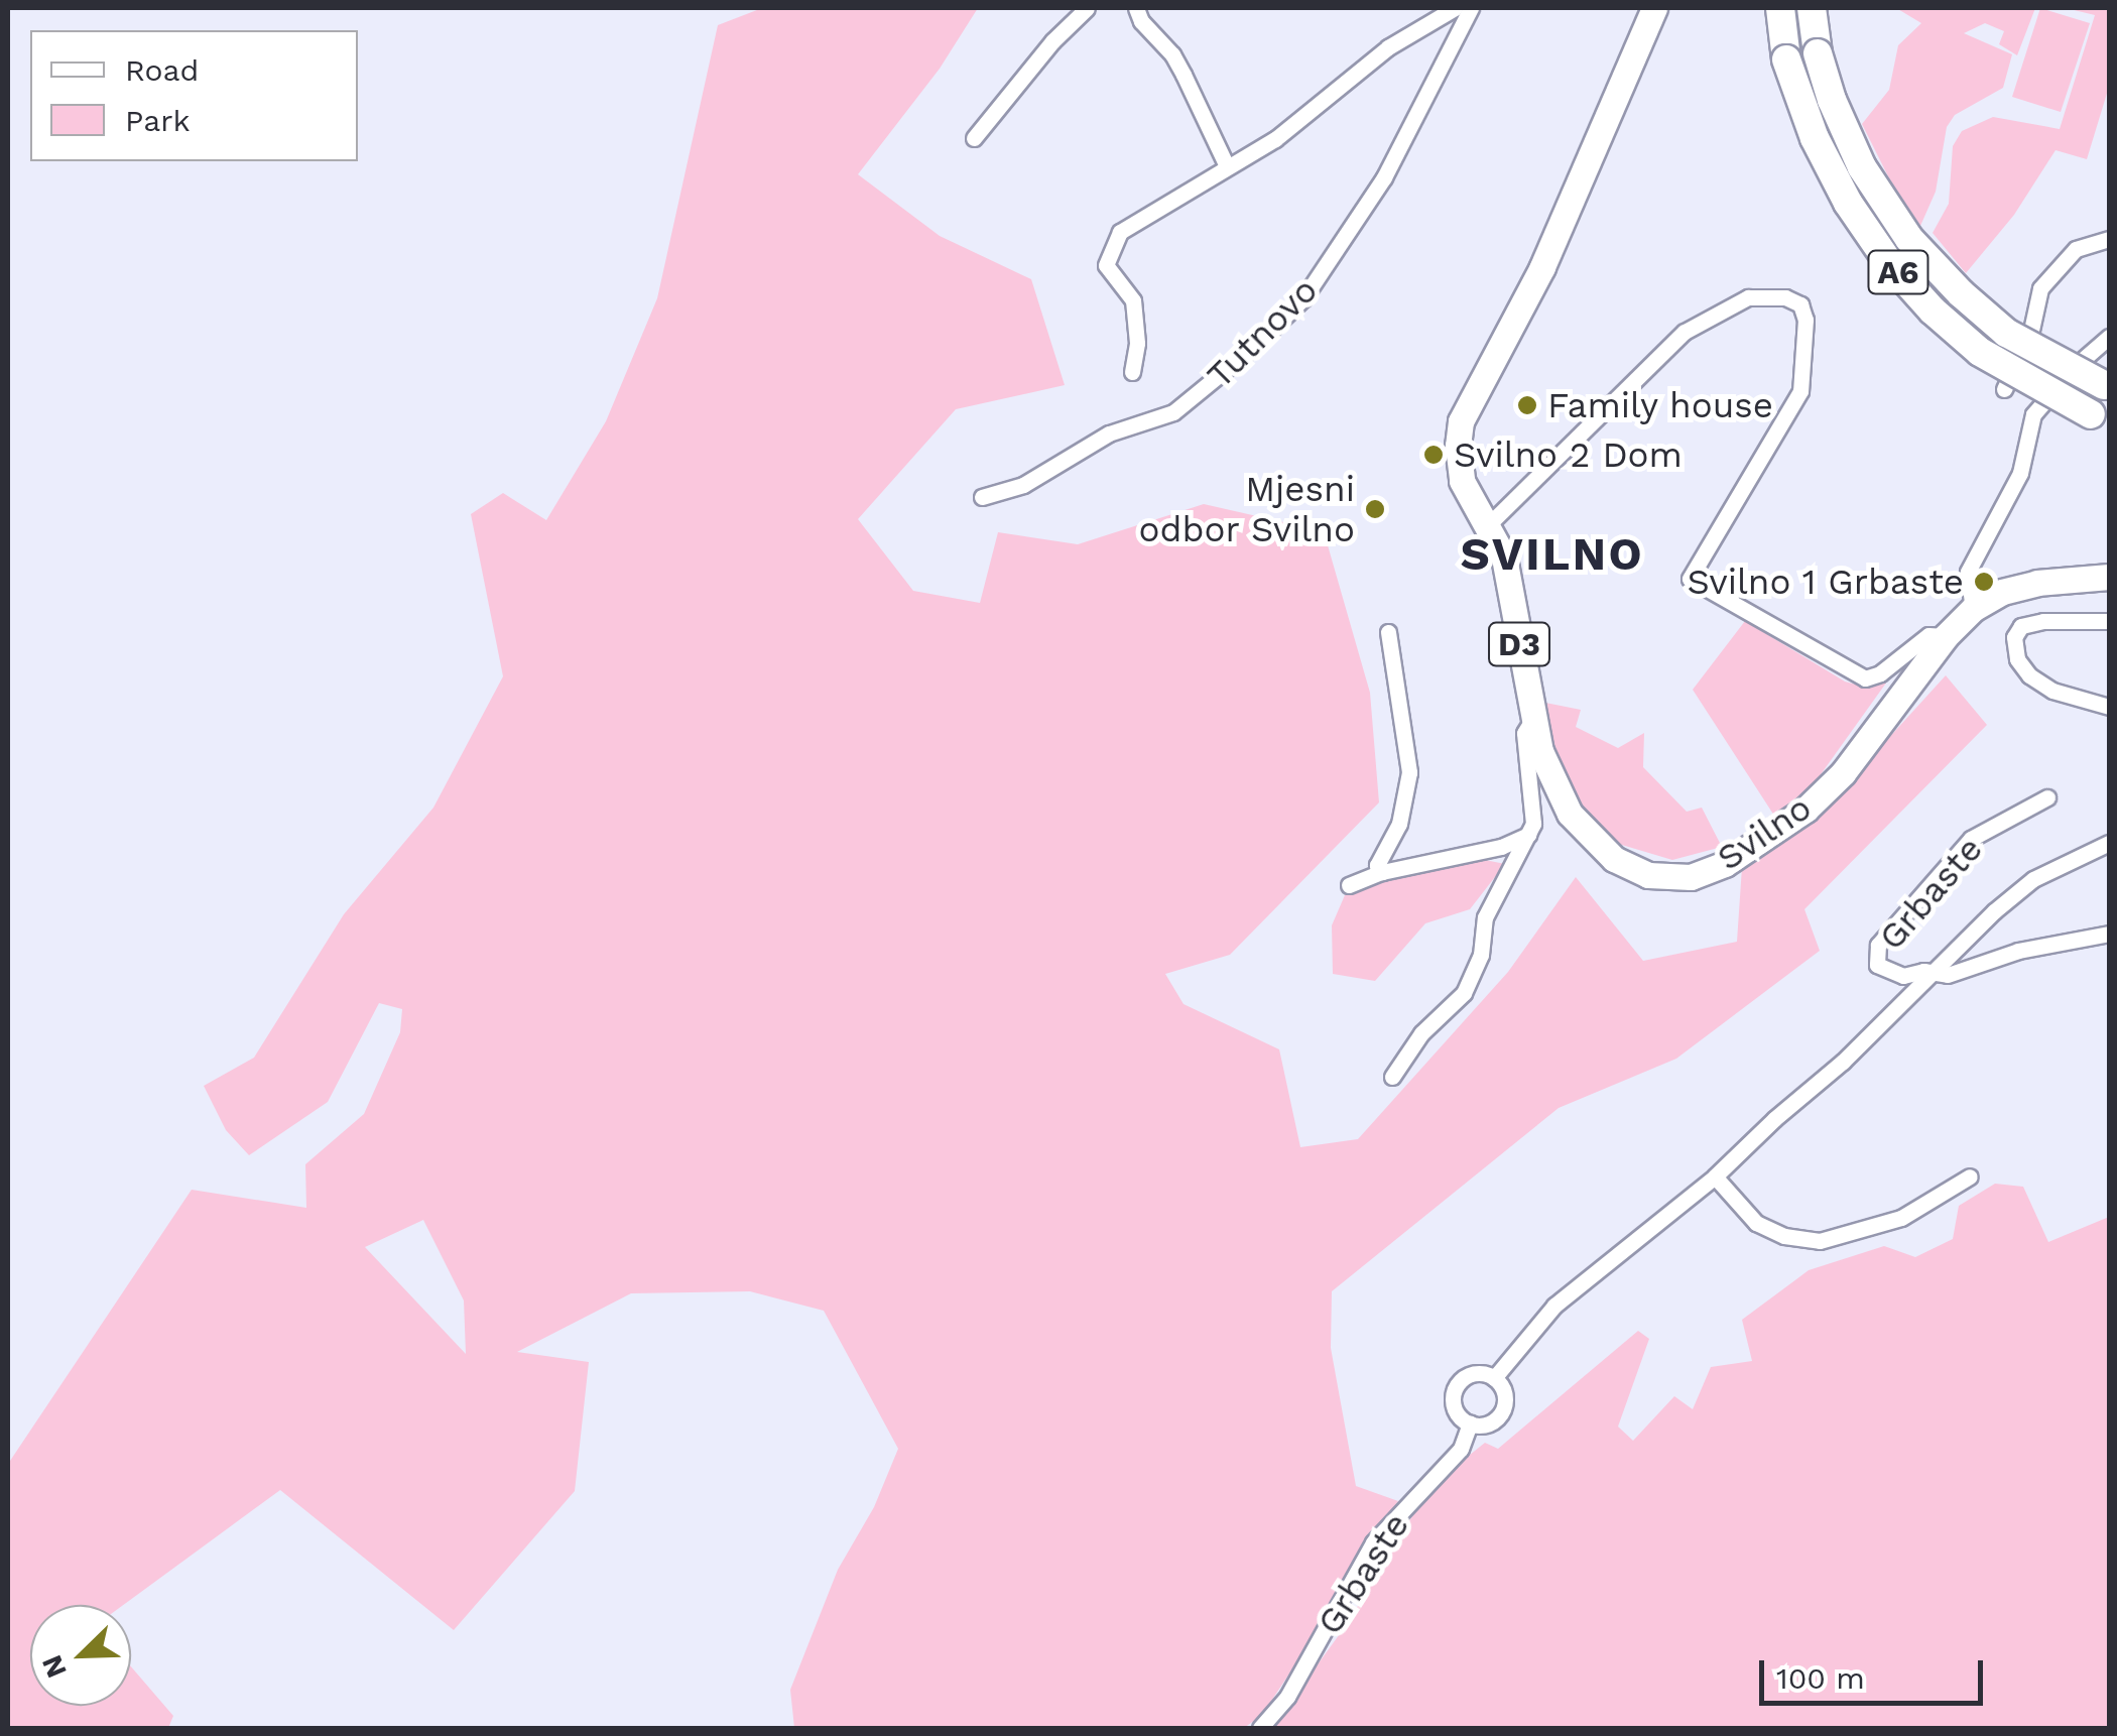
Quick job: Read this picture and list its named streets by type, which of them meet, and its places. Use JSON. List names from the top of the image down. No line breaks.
{"streets":{"highway":["A6"],"main road":["D3","Svilno"],"street":["Tutnovo","Grbaste"]},"districts":["SVILNO"],"places":["Family house","Svilno 2 Dom","Mjesni odbor Svilno","Svilno 1 Grbaste"],"legend":["Road","Park"],"scale_bar":"100 m","north":"bottom left"}
